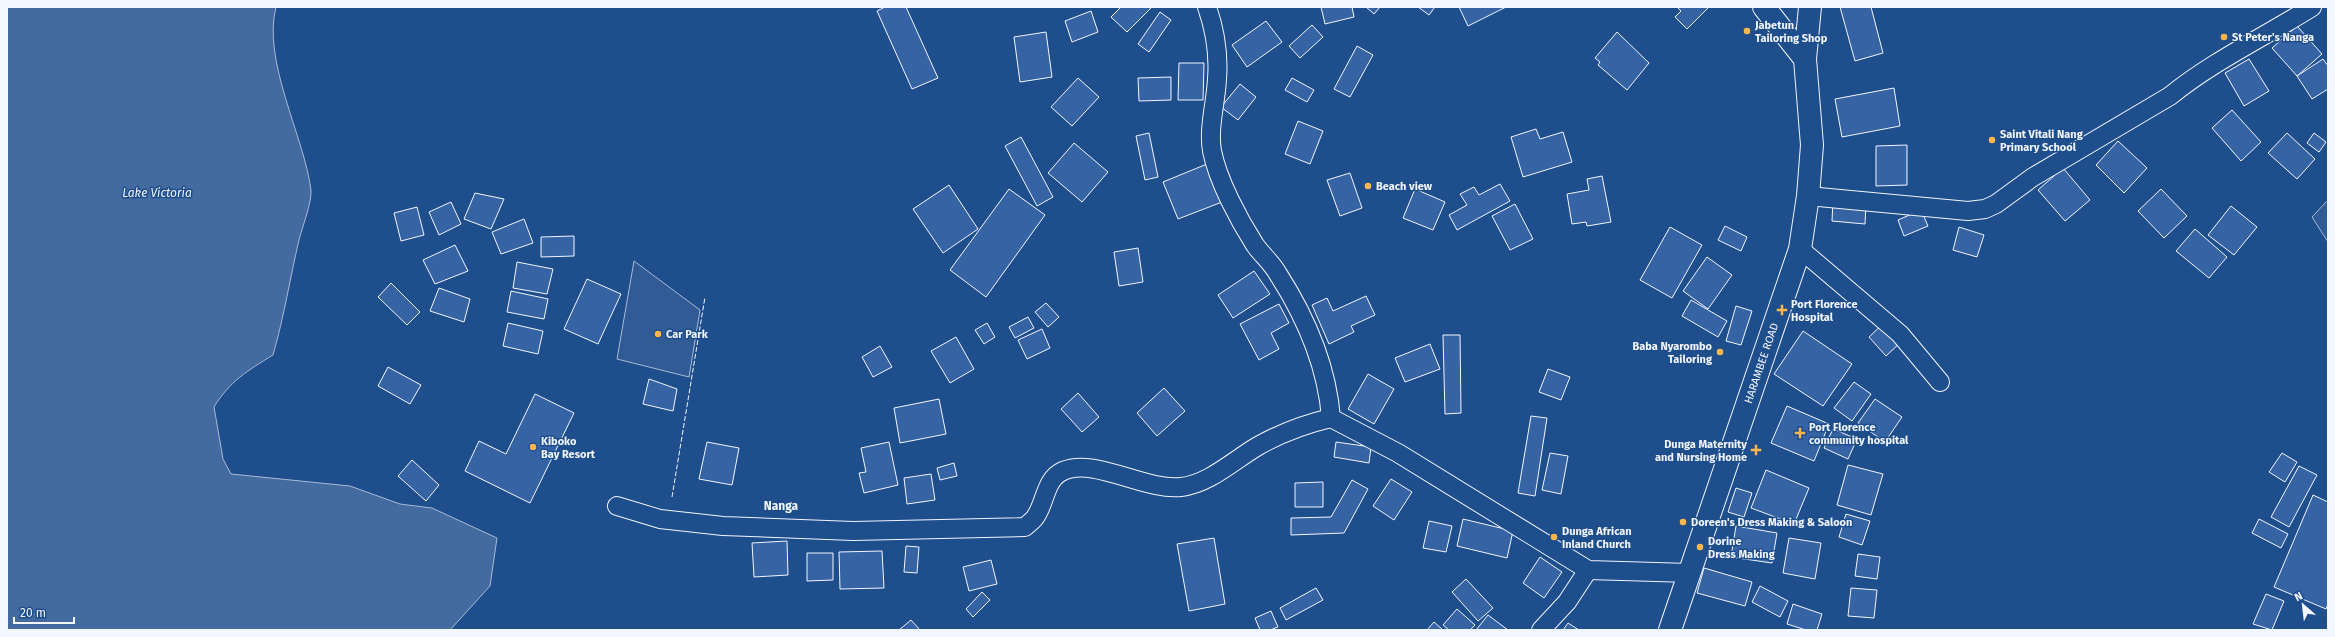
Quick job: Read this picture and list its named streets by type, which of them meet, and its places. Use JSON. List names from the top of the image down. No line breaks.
{"streets":{"main road":["HARAMBEE ROAD"]},"districts":["Nanga"],"water":["Lake Victoria"],"places":{"other":["Jabetun Tailoring Shop","St Peter's Nanga","Saint Vitali Nang Primary School","Beach view","Car Park","Baba Nyarombo Tailoring","Kiboko Bay Resort","Doreen's Dress Making & Saloon","Dunga African Inland Church","Dorine Dress Making"],"health":["Port Florence Hospital","Port Florence community hospital","Dunga Maternity and Nursing Home"]},"scale_bar":"20 m","north":"top left"}
